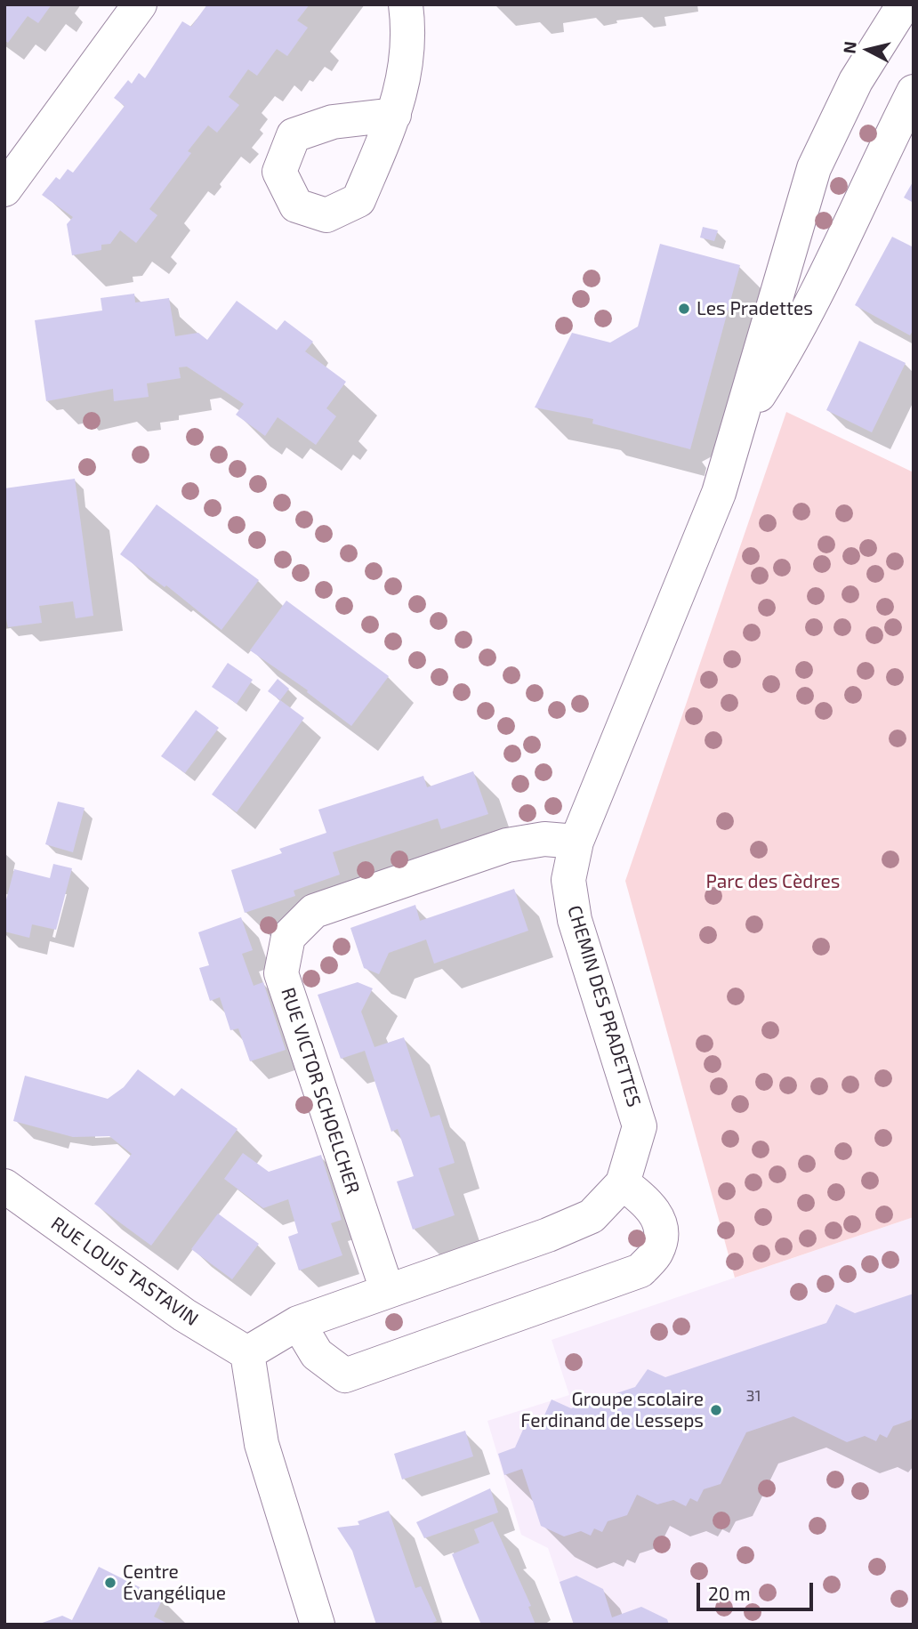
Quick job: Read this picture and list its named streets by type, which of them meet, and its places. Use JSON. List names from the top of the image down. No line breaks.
{"streets":{"street":["CHEMIN DES PRADETTES","RUE VICTOR SCHOELCHER","RUE LOUIS TASTAVIN"]},"crossings":[["CHEMIN DES PRADETTES","RUE VICTOR SCHOELCHER"],["CHEMIN DES PRADETTES","RUE LOUIS TASTAVIN"]],"parks":["Parc des Cèdres"],"places":["Les Pradettes","Groupe scolaire Ferdinand de Lesseps","Centre Évangélique"],"house_numbers":["31"],"scale_bar":"20 m","north":"left"}
